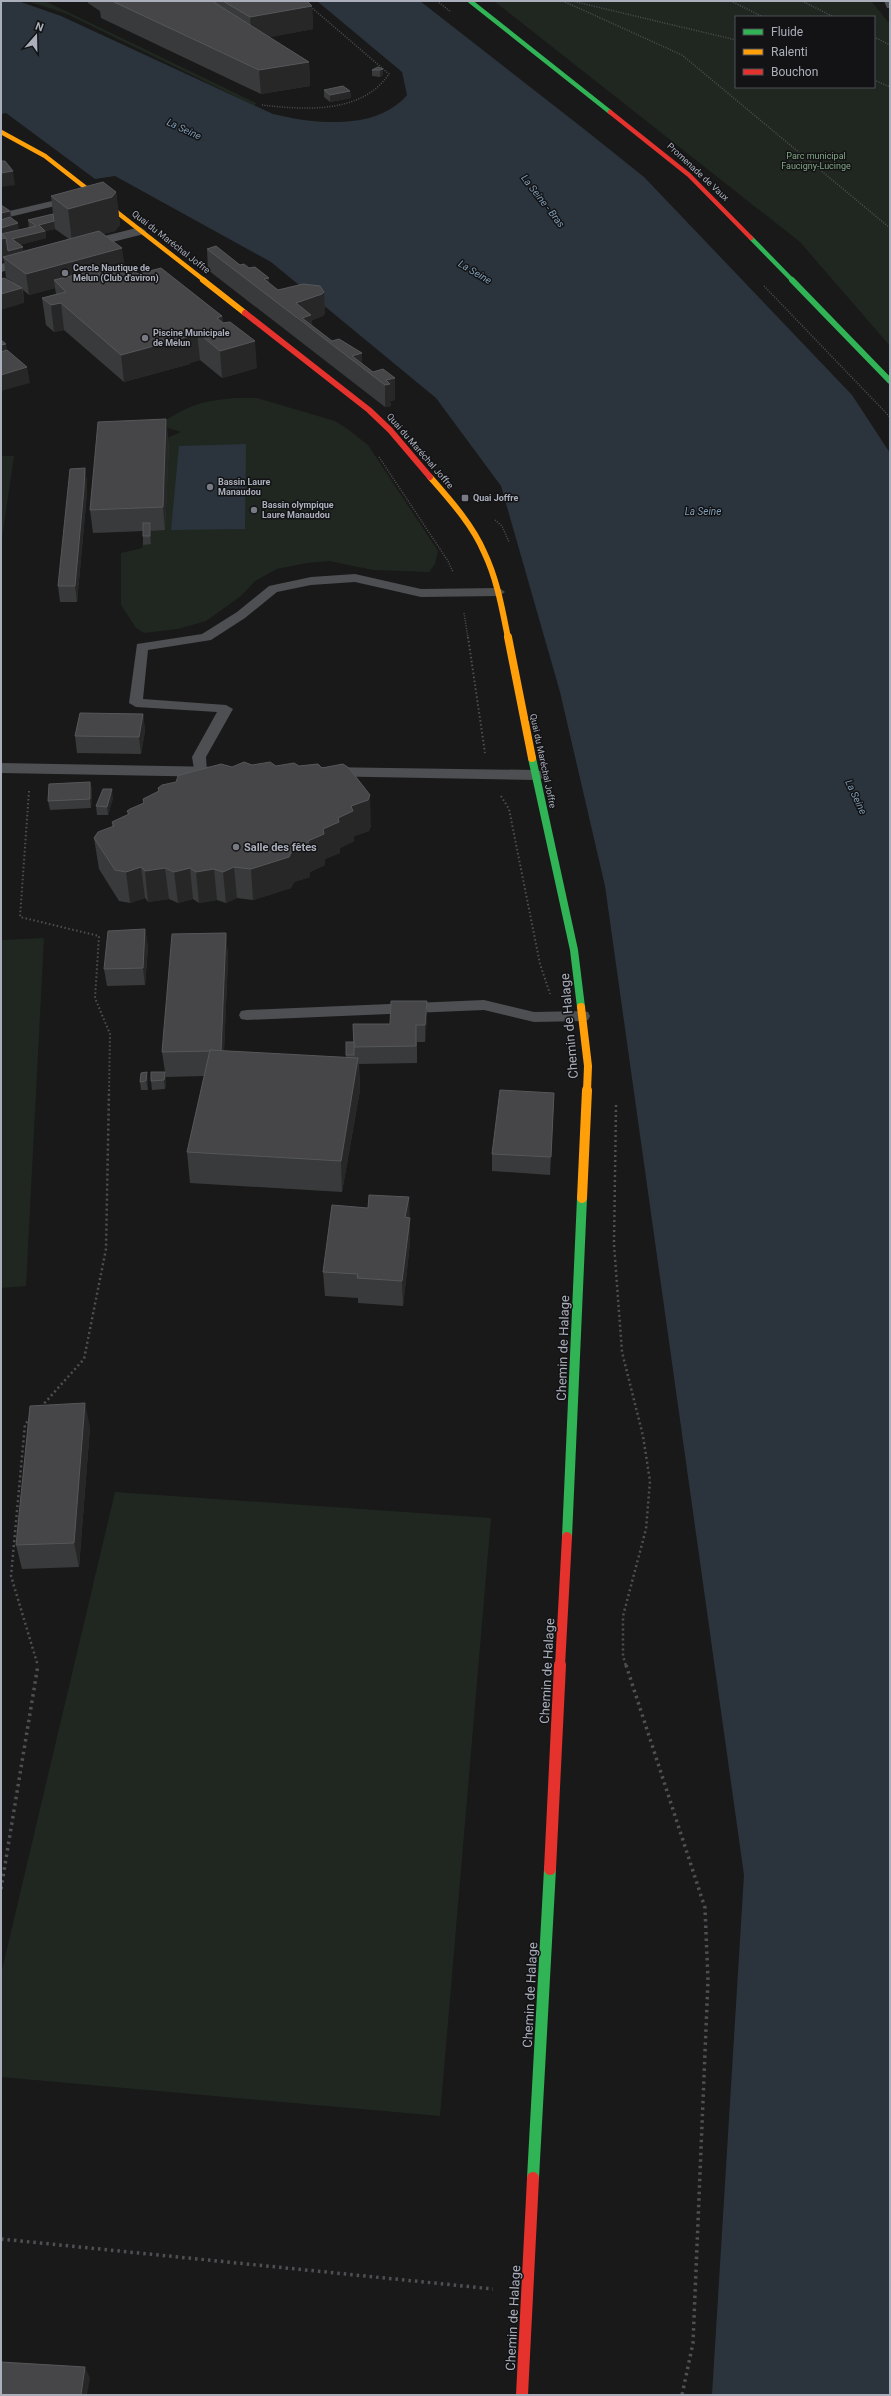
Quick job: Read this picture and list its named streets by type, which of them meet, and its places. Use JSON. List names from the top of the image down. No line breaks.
{"streets":{"street":["Promenade de Vaux","Quai du Maréchal Joffre","Chemin de Halage"]},"crossings":[["Quai du Maréchal Joffre","Chemin de Halage"]],"water":["La Seine","La Seine - Bras"],"parks":["Parc municipal Faucigny-Lucinge"],"places":{"other":["Cercle Nautique de Melun (Club d'aviron)","Piscine Municipale de Melun","Bassin Laure Manaudou","Bassin olympique Laure Manaudou","Salle des fêtes"],"transit":["Quai Joffre"]},"legend":["Fluide","Ralenti","Bouchon"],"north":"top"}
